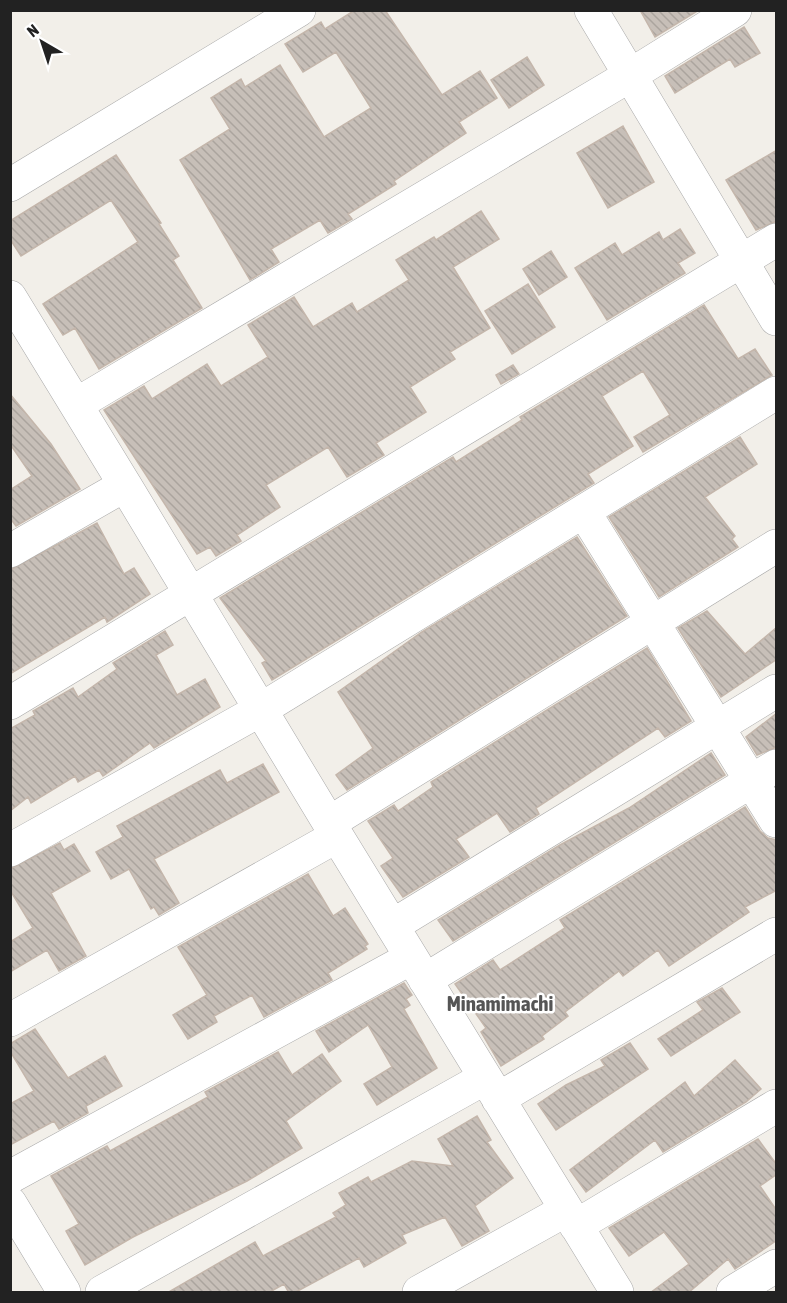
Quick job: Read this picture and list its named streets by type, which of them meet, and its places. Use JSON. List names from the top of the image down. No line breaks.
{"districts":["Minamimachi"],"north":"top left"}
